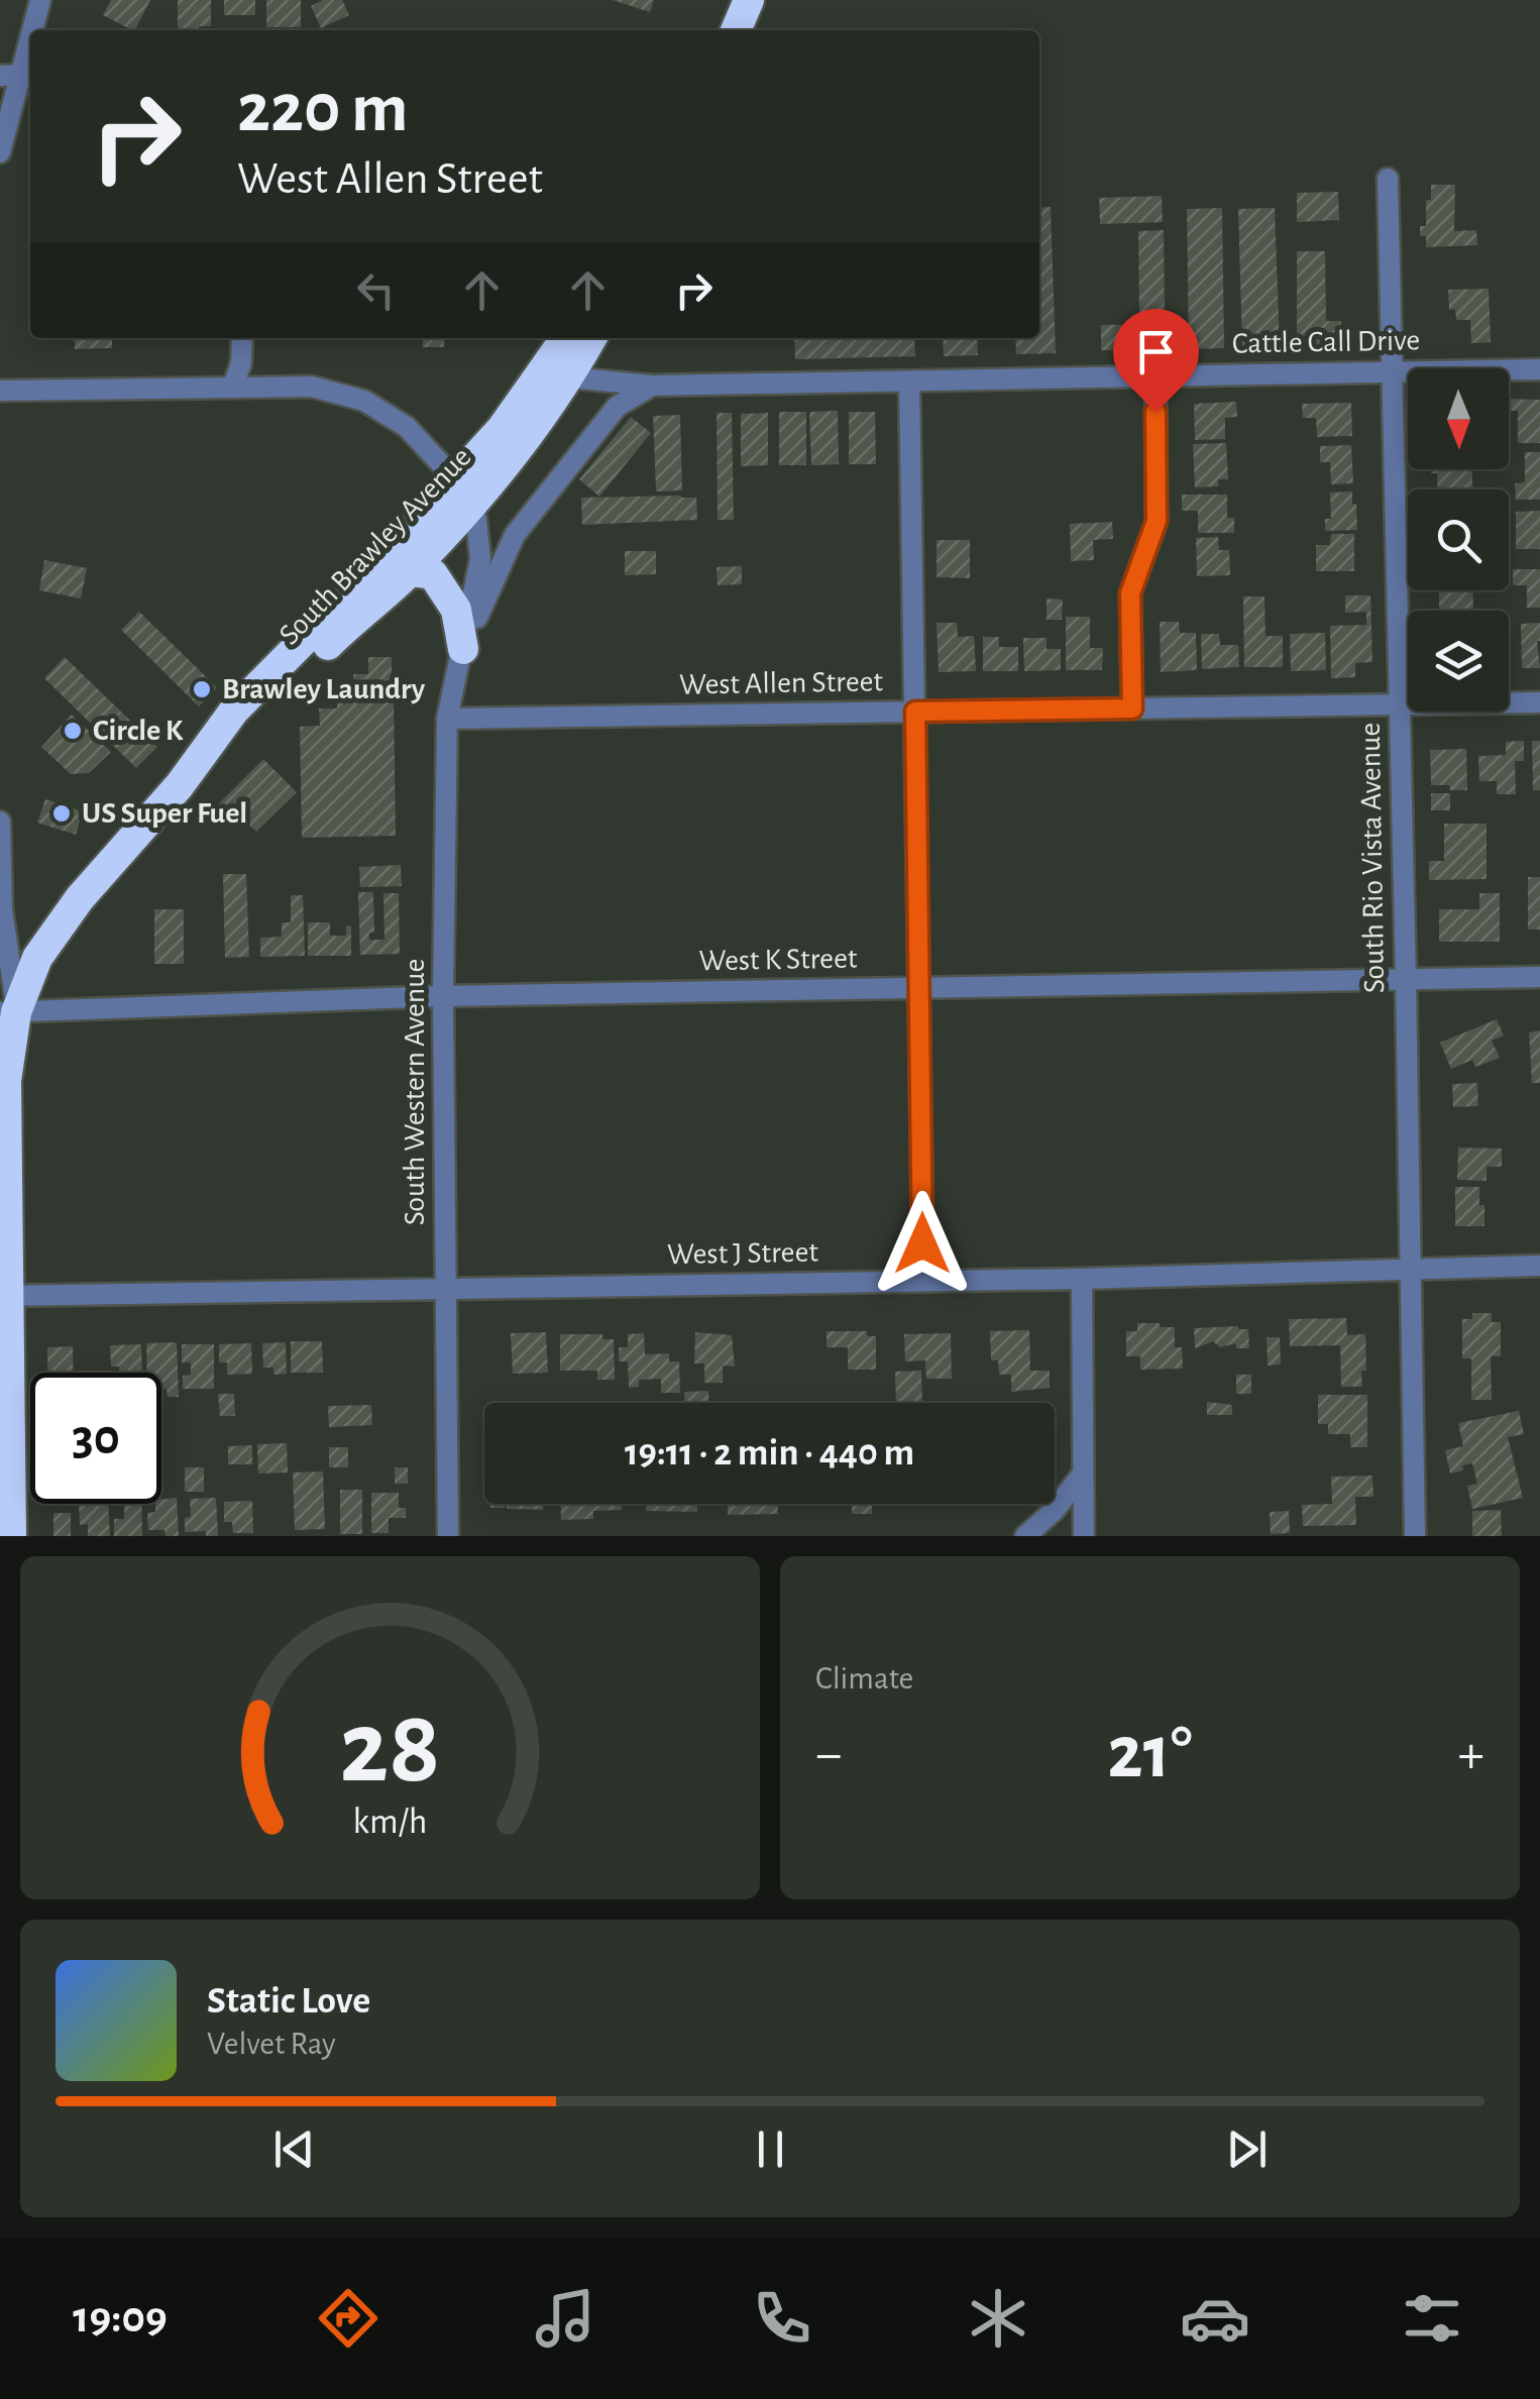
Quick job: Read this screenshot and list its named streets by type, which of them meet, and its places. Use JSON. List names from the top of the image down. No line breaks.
{"streets":{"highway":["South Brawley Avenue"],"street":["Cattle Call Drive","West Allen Street","South Rio Vista Avenue","West K Street","South Western Avenue","West J Street"]},"crossings":[["Cattle Call Drive","South Brawley Avenue"],["Cattle Call Drive","South Rio Vista Avenue"],["Cattle Call Drive","South Western Avenue"],["South Brawley Avenue","West K Street"],["South Brawley Avenue","South Western Avenue"],["South Brawley Avenue","West J Street"],["West Allen Street","South Rio Vista Avenue"],["West Allen Street","South Western Avenue"],["South Rio Vista Avenue","West K Street"],["South Rio Vista Avenue","West J Street"],["West K Street","South Western Avenue"],["South Western Avenue","West J Street"]],"places":["Brawley Laundry","Circle K","US Super Fuel"],"north":"bottom","page":{"turn":["220 m","West Allen Street"],"limit":"30","trip":"19:11 · 2 min · 440 m","tile":"Climate","heat":["−","21°","+"],"song":["Static Love","Velvet Ray"],"tabs":"19:09","gauge":["28","km/h"]}}
